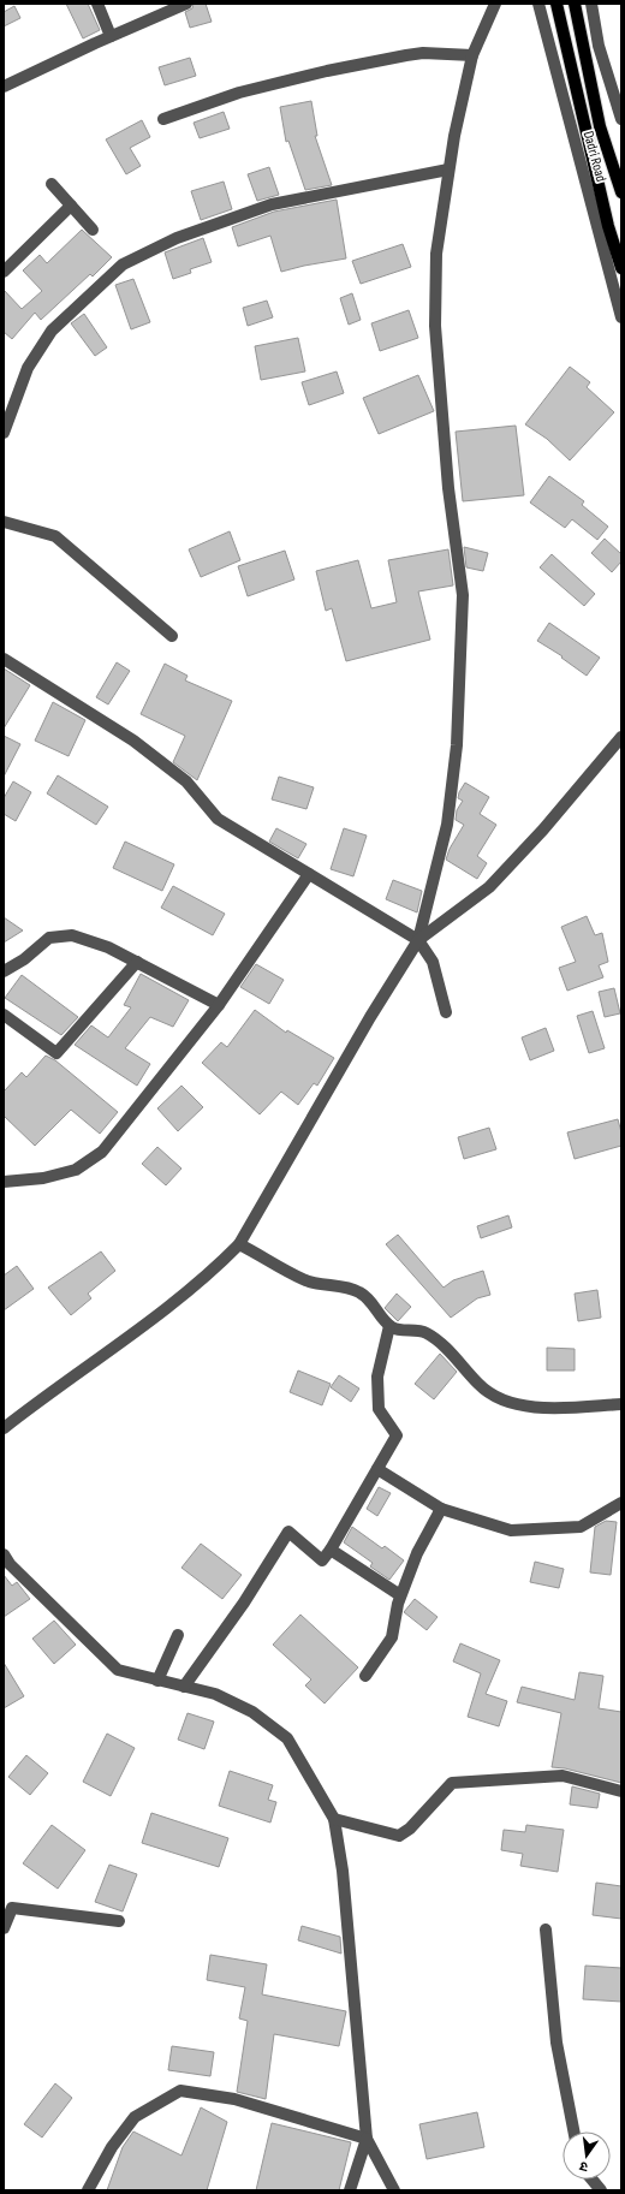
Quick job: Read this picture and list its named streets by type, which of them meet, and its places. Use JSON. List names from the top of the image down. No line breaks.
{"streets":{"street":["Dadri Road"]},"north":"bottom"}
